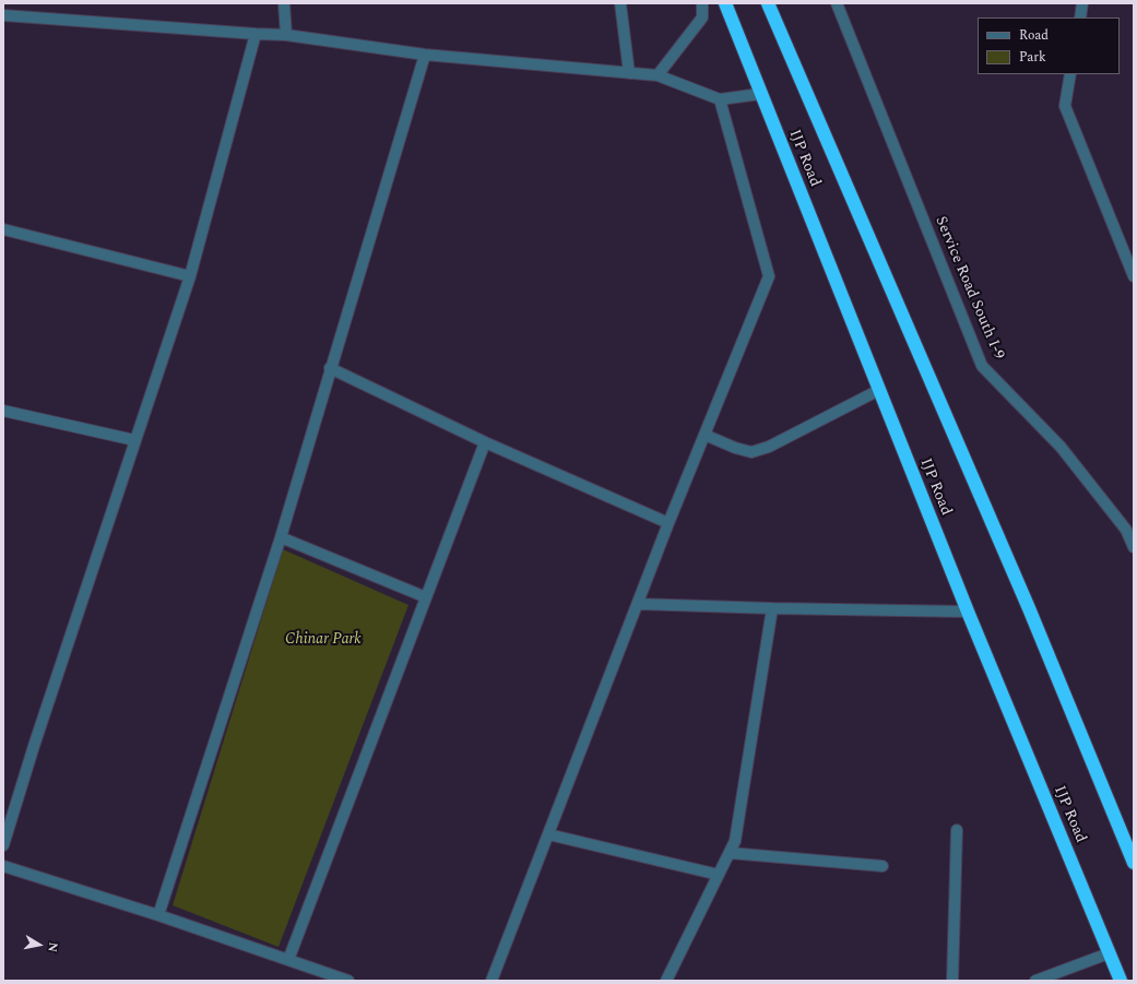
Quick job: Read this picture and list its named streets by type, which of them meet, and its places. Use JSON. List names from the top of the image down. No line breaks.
{"streets":{"highway":["IJP Road"],"street":["Service Road South I-9"]},"parks":["Chinar Park"],"legend":["Road","Park"],"north":"right"}
